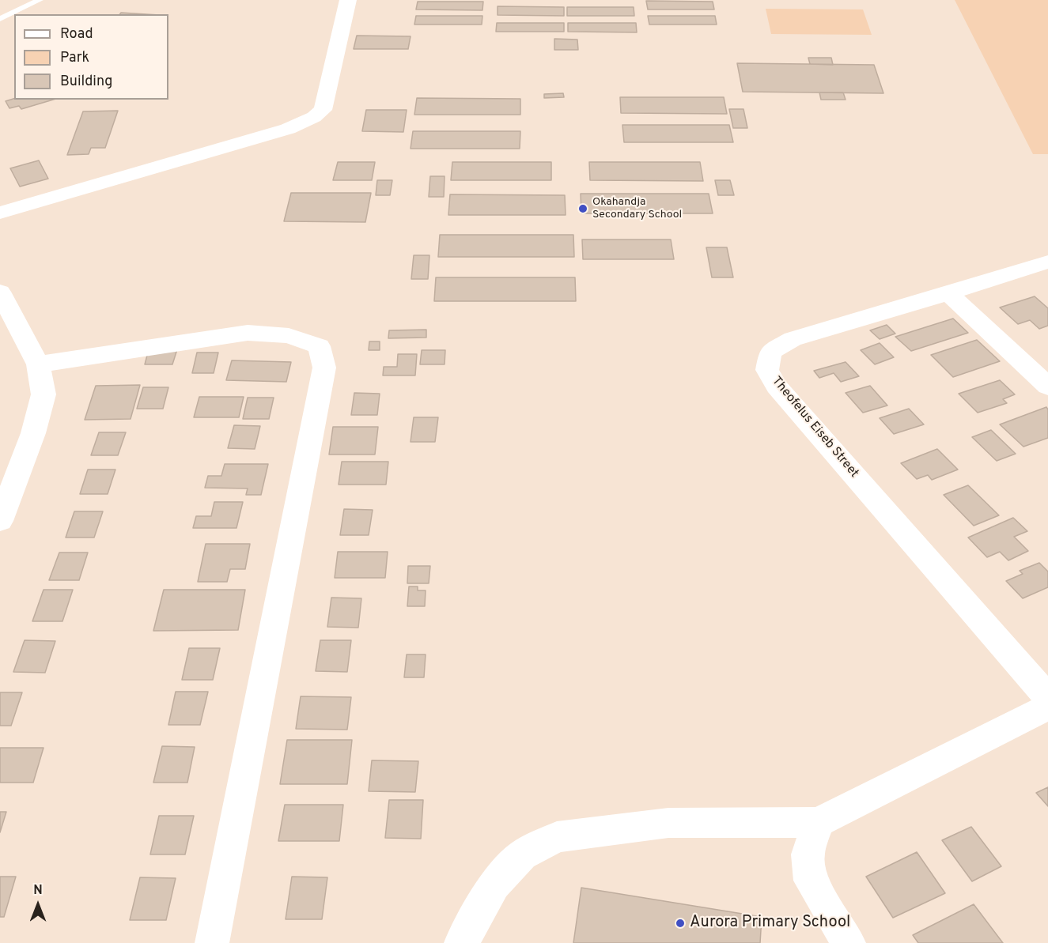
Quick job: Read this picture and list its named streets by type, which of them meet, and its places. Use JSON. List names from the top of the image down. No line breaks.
{"streets":{"street":["Theofelus Eiseb Street"]},"places":["Okahandja Secondary School","Aurora Primary School"],"legend":["Road","Park","Building"],"north":"top"}
